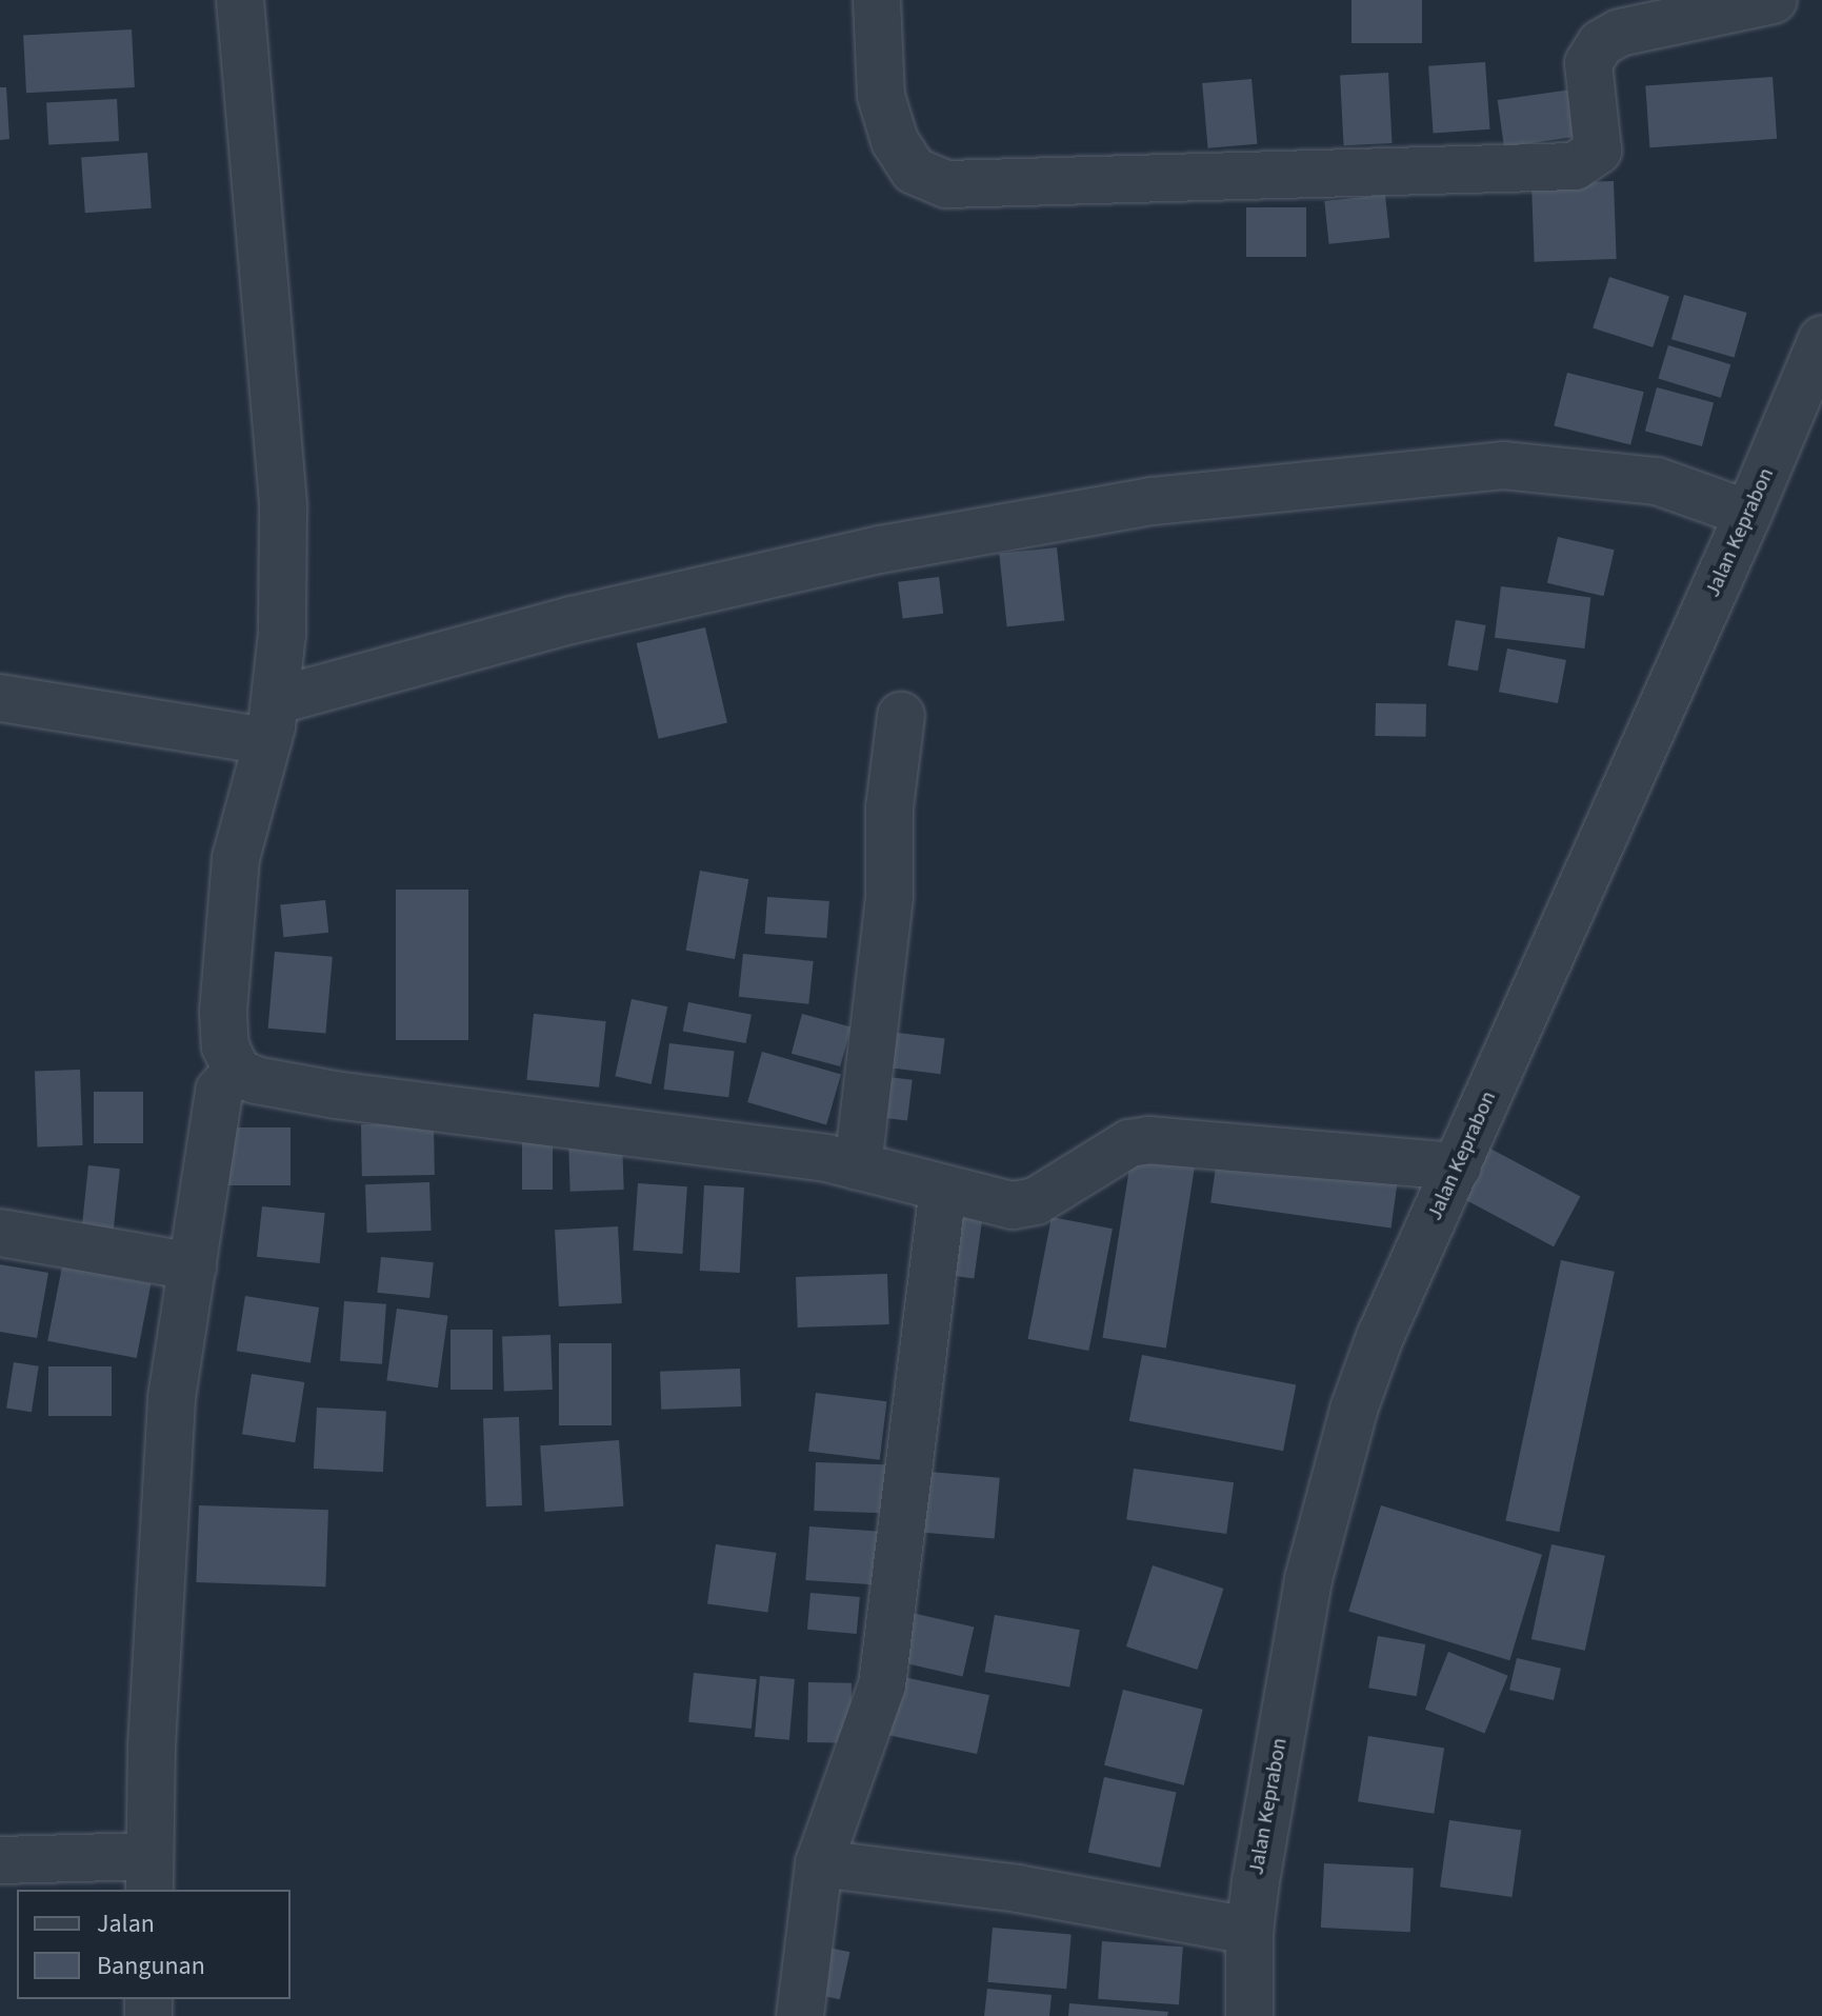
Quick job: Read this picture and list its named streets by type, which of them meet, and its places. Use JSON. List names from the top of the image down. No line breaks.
{"streets":{"street":["Jalan Keprabon"]},"legend":["Jalan","Bangunan"]}
